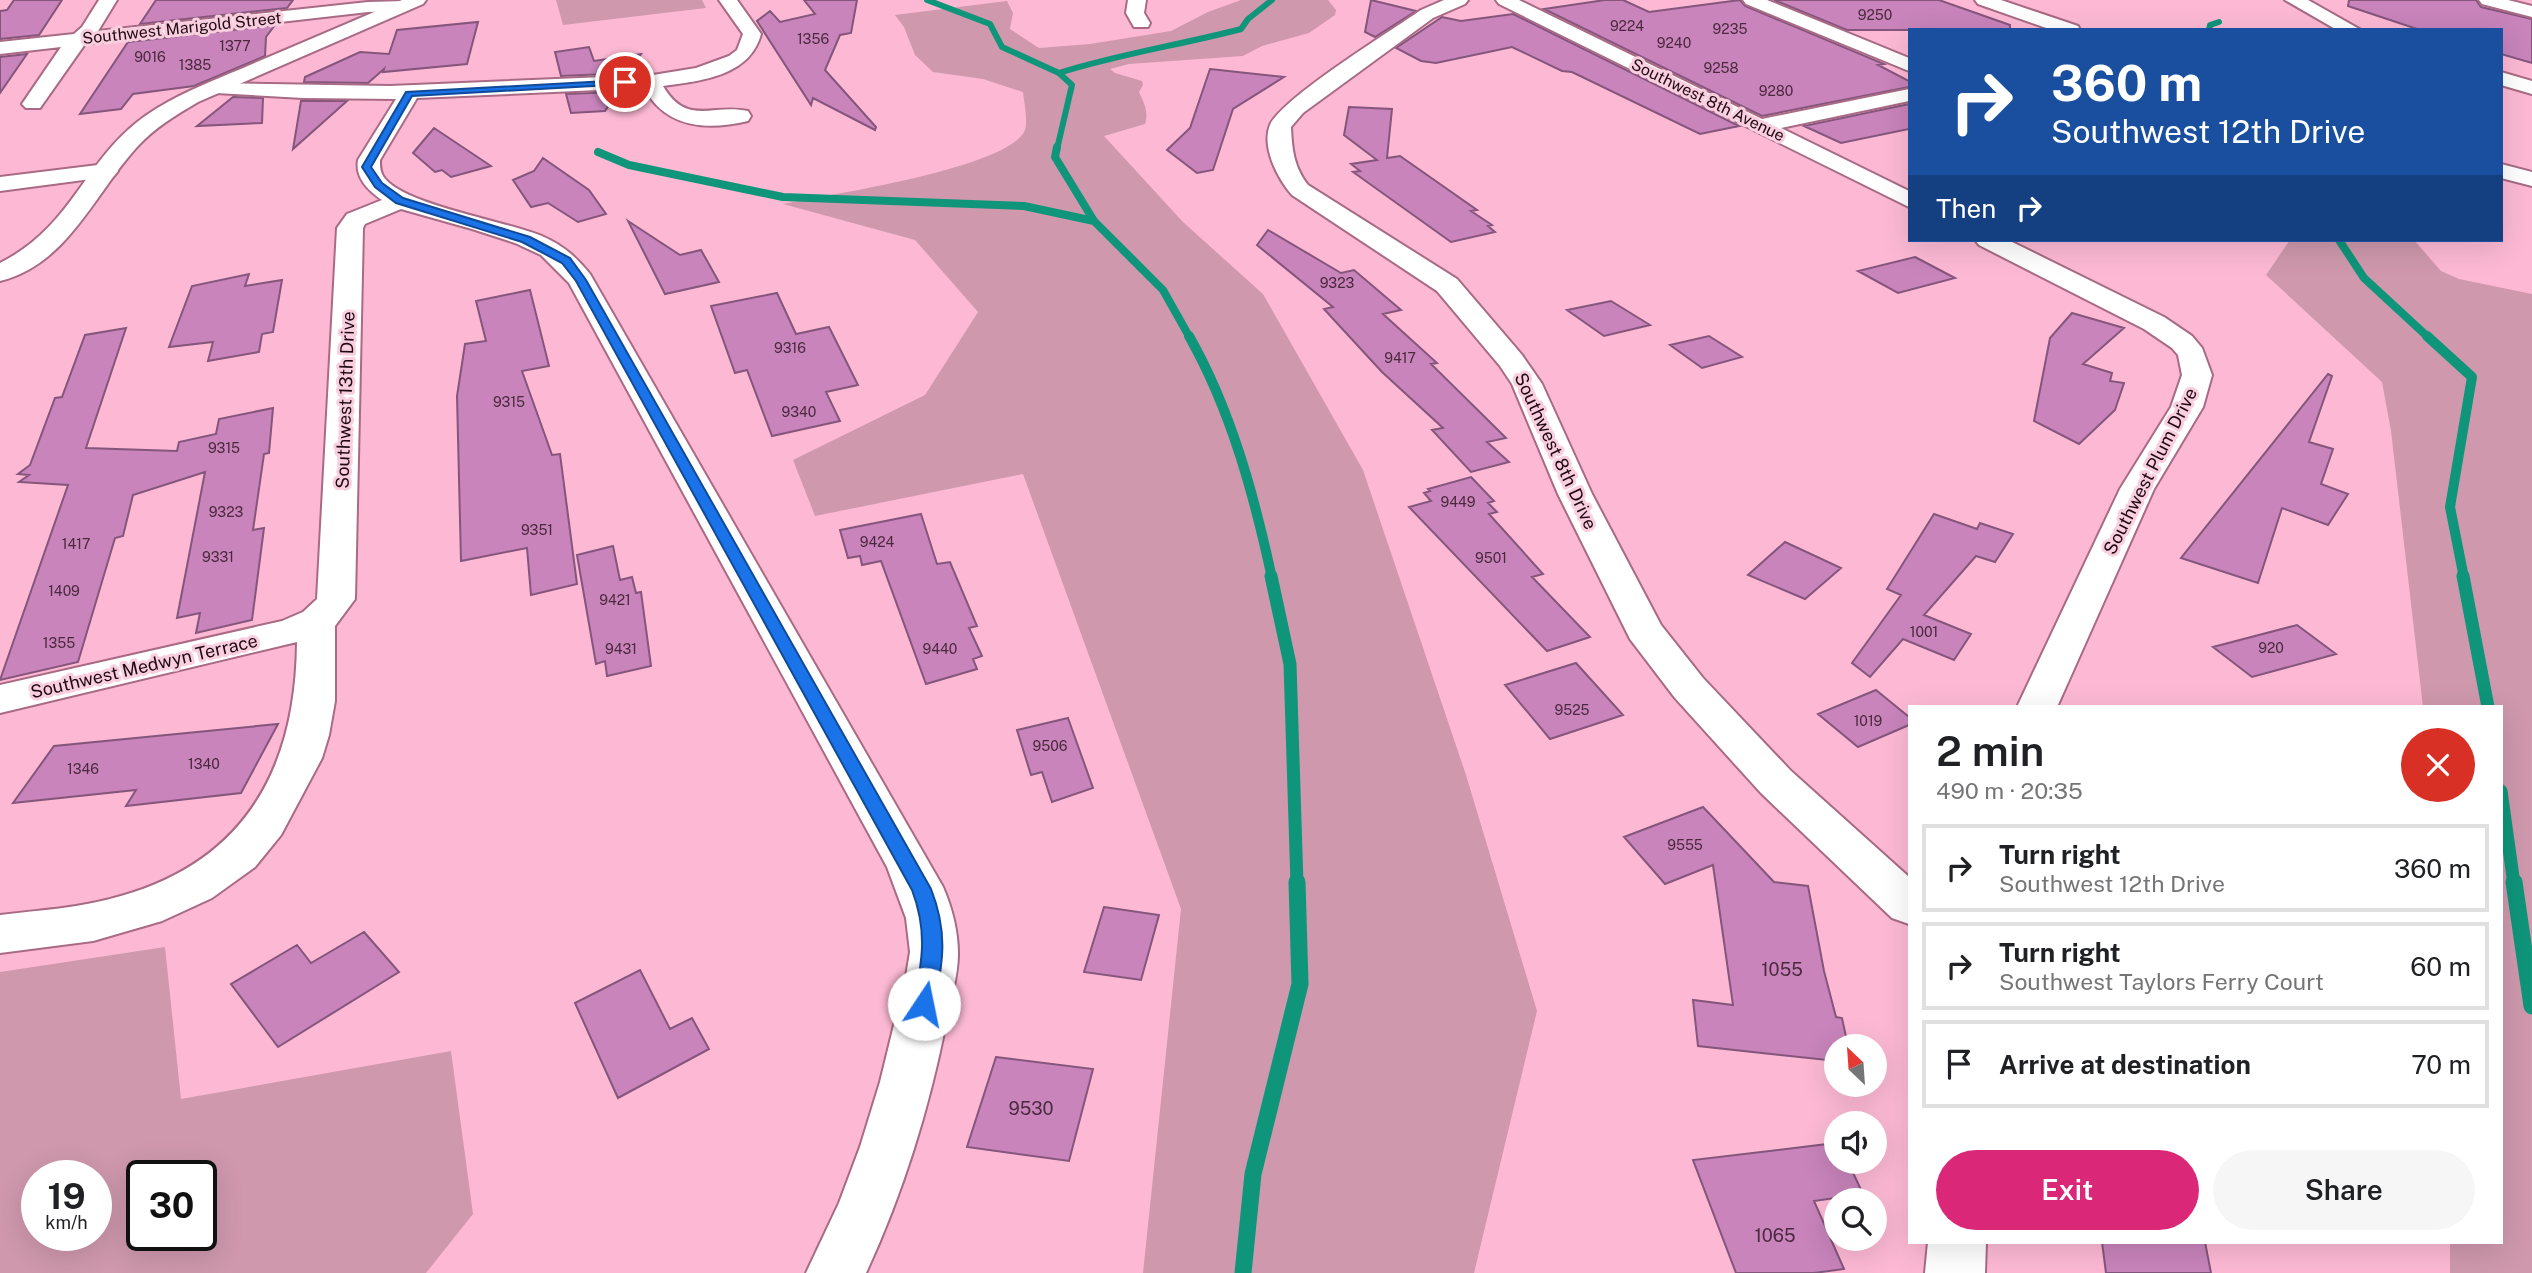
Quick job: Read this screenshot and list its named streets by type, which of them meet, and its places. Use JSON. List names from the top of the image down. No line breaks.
{"streets":{"street":["Southwest Marigold Street","Southwest 8th Avenue","Southwest 13th Drive","Southwest 8th Drive","Southwest Plum Drive","Southwest Medwyn Terrace"]},"crossings":[["Southwest 13th Drive","Southwest Medwyn Terrace"]],"house_numbers":["9250","9224","9235","1356","9240","1377","9016","1385","9258","9280","9323","9316","9417","9315","9340","9315","9449","9323","9351","9424","1417","9331","9501","1409","9421","1001","1355","920","9431","9440","9525","1019","9506","1340","1346","9555","1055","9530","1065"],"north":"top left","page":{"turn":["360 m","Southwest 12th Drive"],"then":"Then","heading":["2 min","490 m · 20:35"],"list":[{"name":"Turn right","note":"Southwest 12th Drive","value":"360 m"},{"name":"Turn right","note":"Southwest Taylors Ferry Court","value":"60 m"},{"name":"Arrive at destination","value":"70 m"}],"buttons":["Exit","Share"],"speed":"19 km/h","limit":"30"}}
